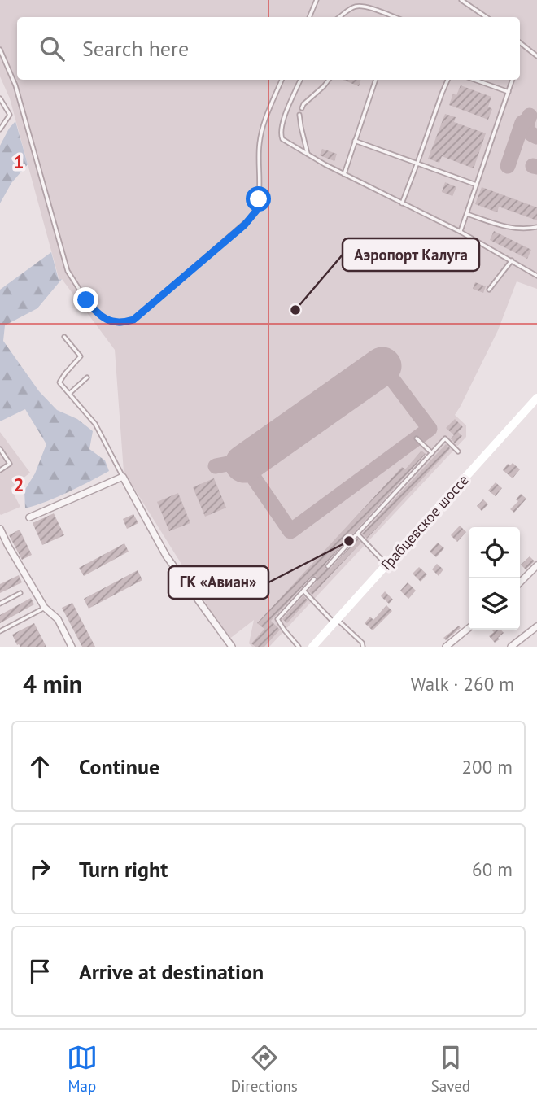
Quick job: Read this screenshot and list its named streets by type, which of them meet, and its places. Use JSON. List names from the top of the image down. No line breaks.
{"streets":{"street":["Грабцевское шоссе"]},"places":["Аэропорт Калуга","ГК «Авиан»"],"page":{"search":"Search here","heading":["4 min","Walk · 260 m"],"list":[["Continue","200 m"],["Turn right","60 m"],"Arrive at destination"],"nav":["Map","Directions","Saved"]},"grid":{"rows":["1","2"]}}
